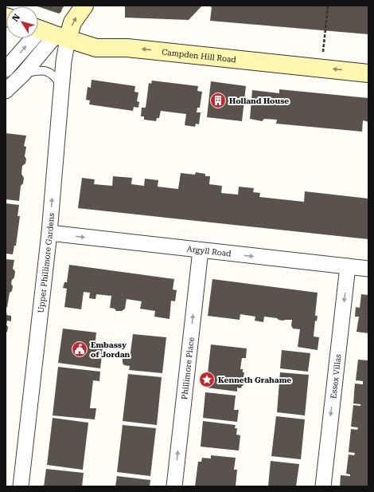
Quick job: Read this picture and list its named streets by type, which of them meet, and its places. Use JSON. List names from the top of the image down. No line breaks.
{"streets":{"street":["Campden Hill Road","Argyll Road","Upper Phillimore Gardens","Phillimore Place","Essex Villas"]},"crossings":[["Campden Hill Road","Upper Phillimore Gardens"],["Argyll Road","Upper Phillimore Gardens"],["Argyll Road","Phillimore Place"],["Argyll Road","Essex Villas"]],"one_way":["Campden Hill Road","Argyll Road","Phillimore Place","Essex Villas"],"places":{"building":["Holland House"],"public building":["Embassy of Jordan"],"place":["Kenneth Grahame"]},"north":"top left"}
